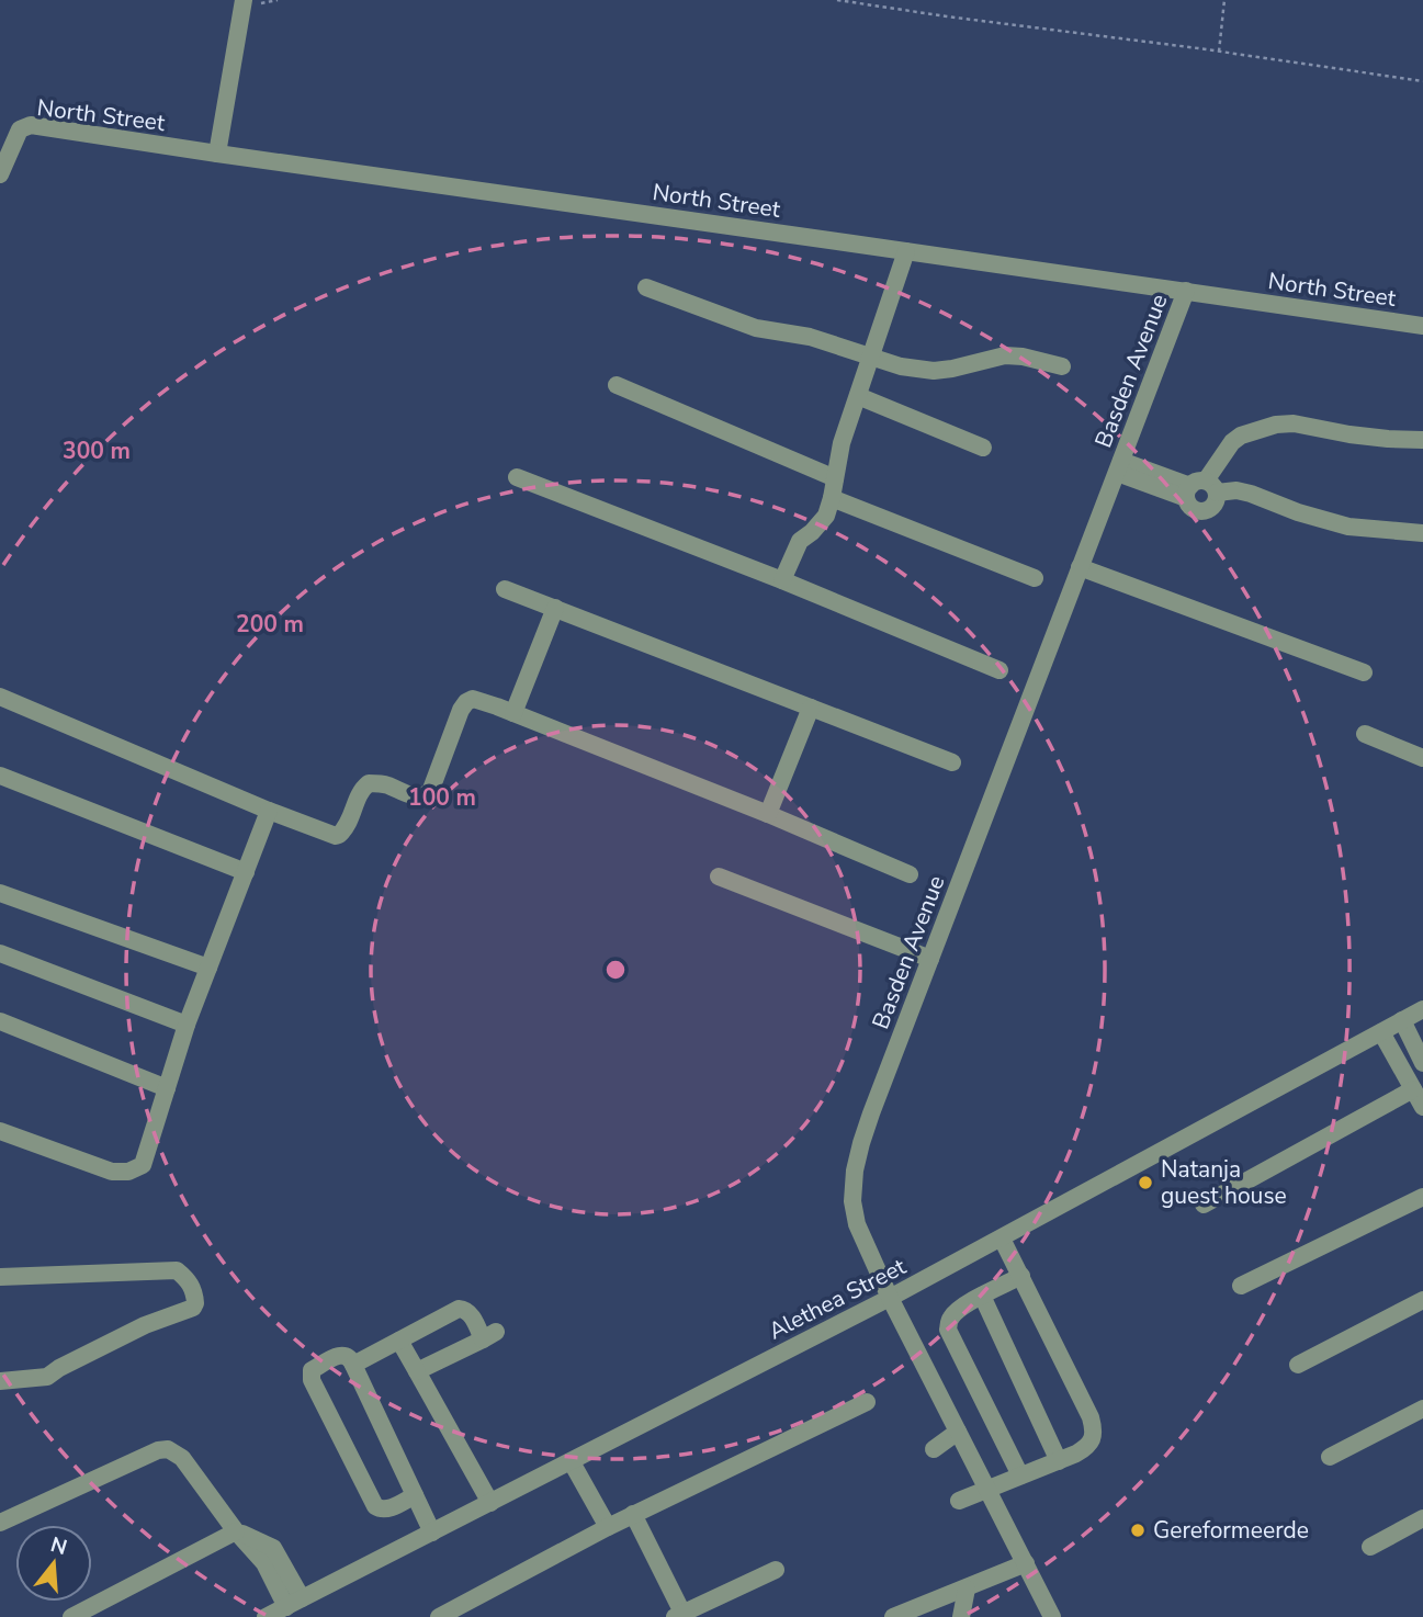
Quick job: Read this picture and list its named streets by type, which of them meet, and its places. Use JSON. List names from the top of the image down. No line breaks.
{"streets":{"street":["North Street","Basden Avenue","Alethea Street"]},"crossings":[["North Street","Basden Avenue"],["Basden Avenue","Alethea Street"]],"places":["Natanja guest house","Gereformeerde"],"north":"top","rings":["300 m","200 m","100 m"]}
